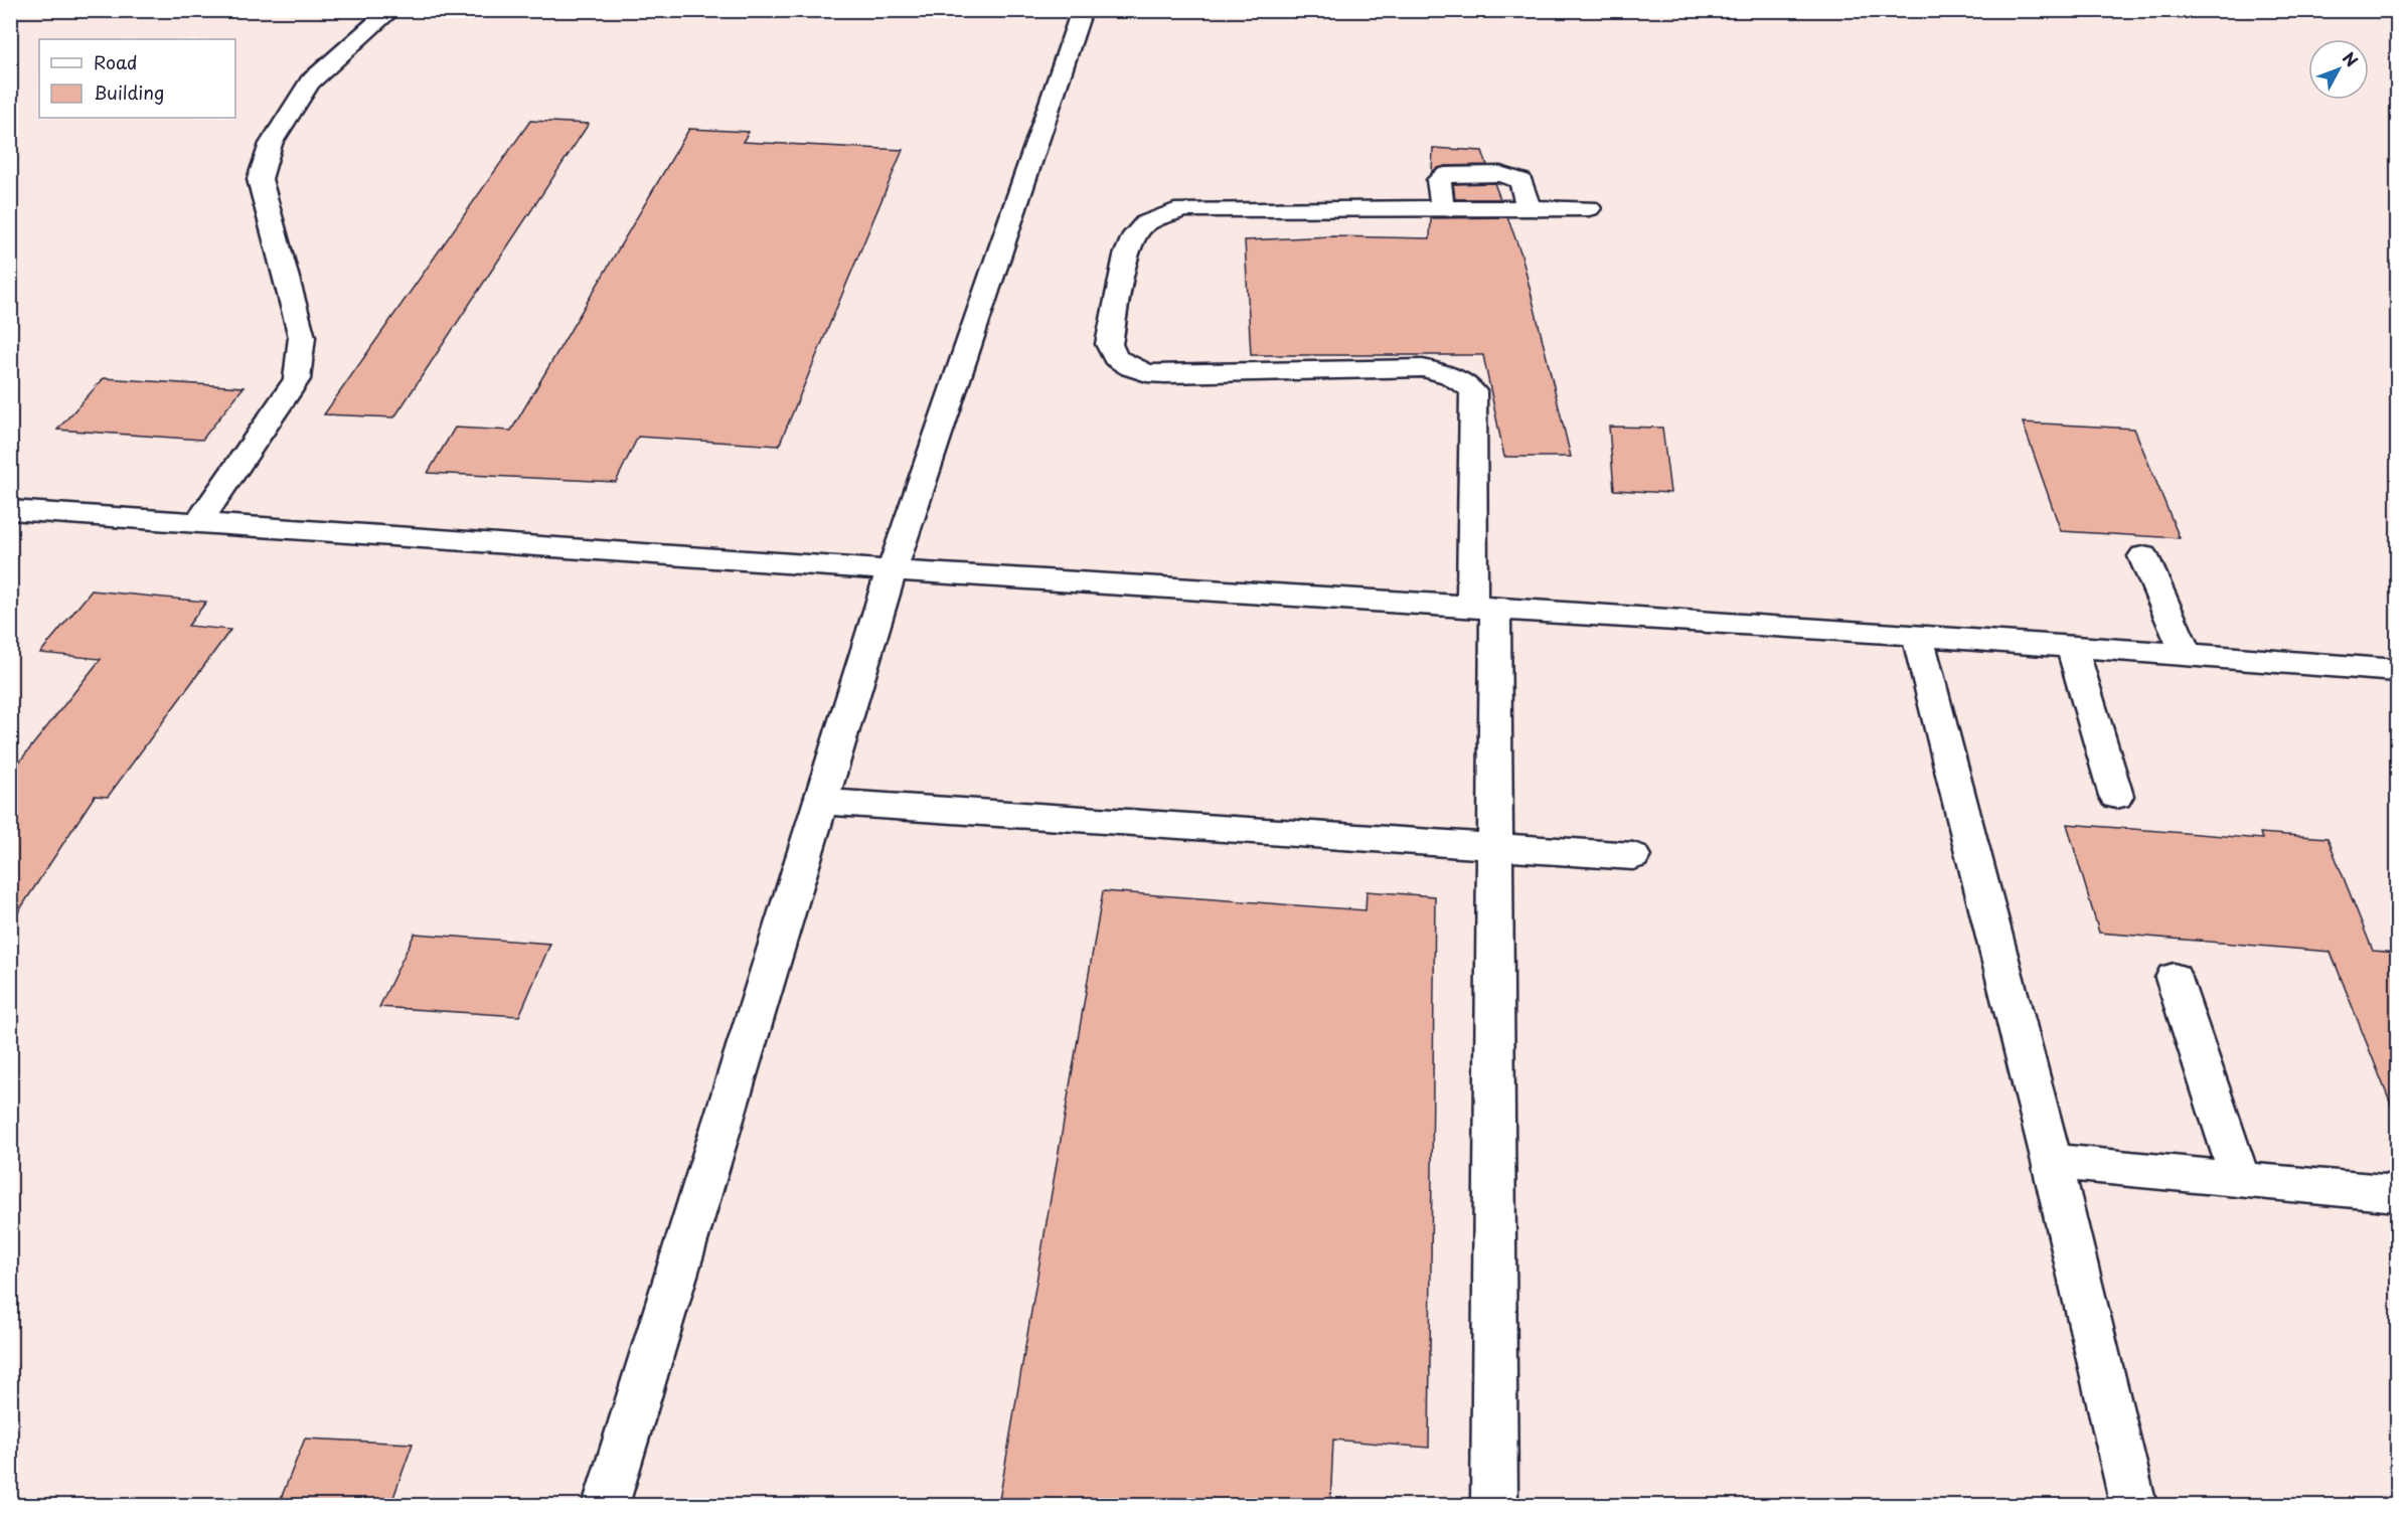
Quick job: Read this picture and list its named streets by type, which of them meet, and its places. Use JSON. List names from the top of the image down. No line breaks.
{"legend":["Road","Building"],"north":"top right"}
